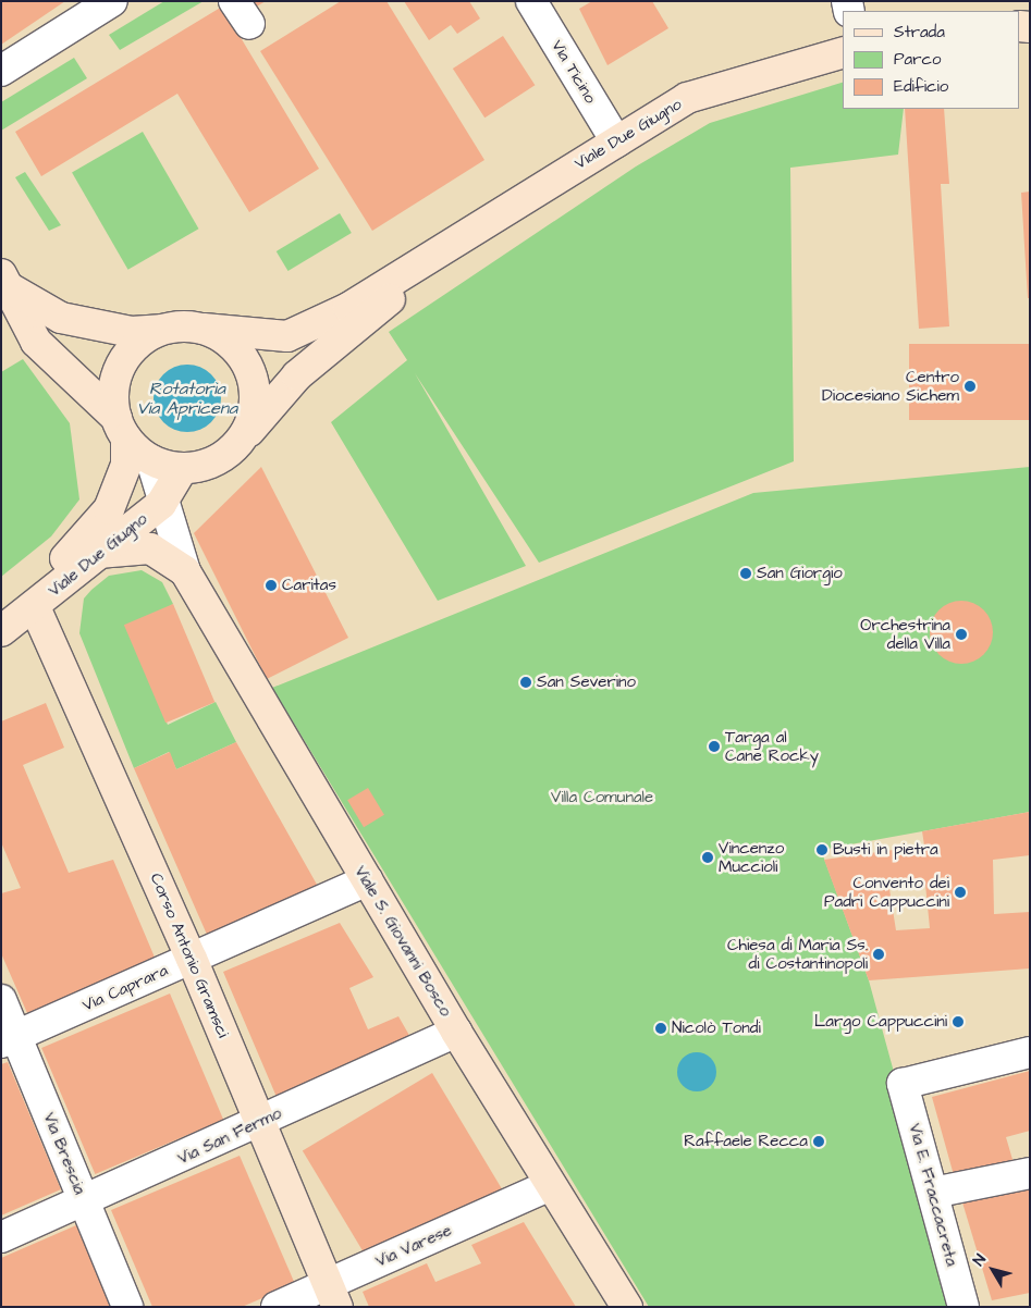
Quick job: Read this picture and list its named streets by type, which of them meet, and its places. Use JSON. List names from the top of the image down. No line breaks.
{"streets":{"main road":["Viale Due Giugno","Viale S. Giovanni Bosco","Corso Antonio Gramsci"],"street":["Via Ticino","Via Caprara","Via San Fermo","Via Brescia","Via E. Fraccacreta","Via Varese"]},"crossings":[["Via Ticino","Viale Due Giugno"],["Viale Due Giugno","Viale S. Giovanni Bosco"],["Viale Due Giugno","Corso Antonio Gramsci"],["Viale S. Giovanni Bosco","Via Caprara"],["Viale S. Giovanni Bosco","Via San Fermo"],["Viale S. Giovanni Bosco","Via Varese"],["Corso Antonio Gramsci","Via Caprara"],["Corso Antonio Gramsci","Via San Fermo"],["Corso Antonio Gramsci","Via Varese"],["Via Caprara","Via Brescia"],["Via San Fermo","Via Brescia"]],"water":["Rotatoria Via Apricena"],"parks":["Villa Comunale"],"places":["Centro Diocesiano Sichem","San Giorgio","Caritas","Orchestrina della Villa","San Severino","Targa al Cane Rocky","Busti in pietra","Vincenzo Muccioli","Convento dei Padri Cappuccini","Chiesa di Maria Ss. di Costantinopoli","Largo Cappuccini","Nicolò Tondi","Raffaele Recca"],"legend":["Strada","Parco","Edificio"],"north":"top left"}
